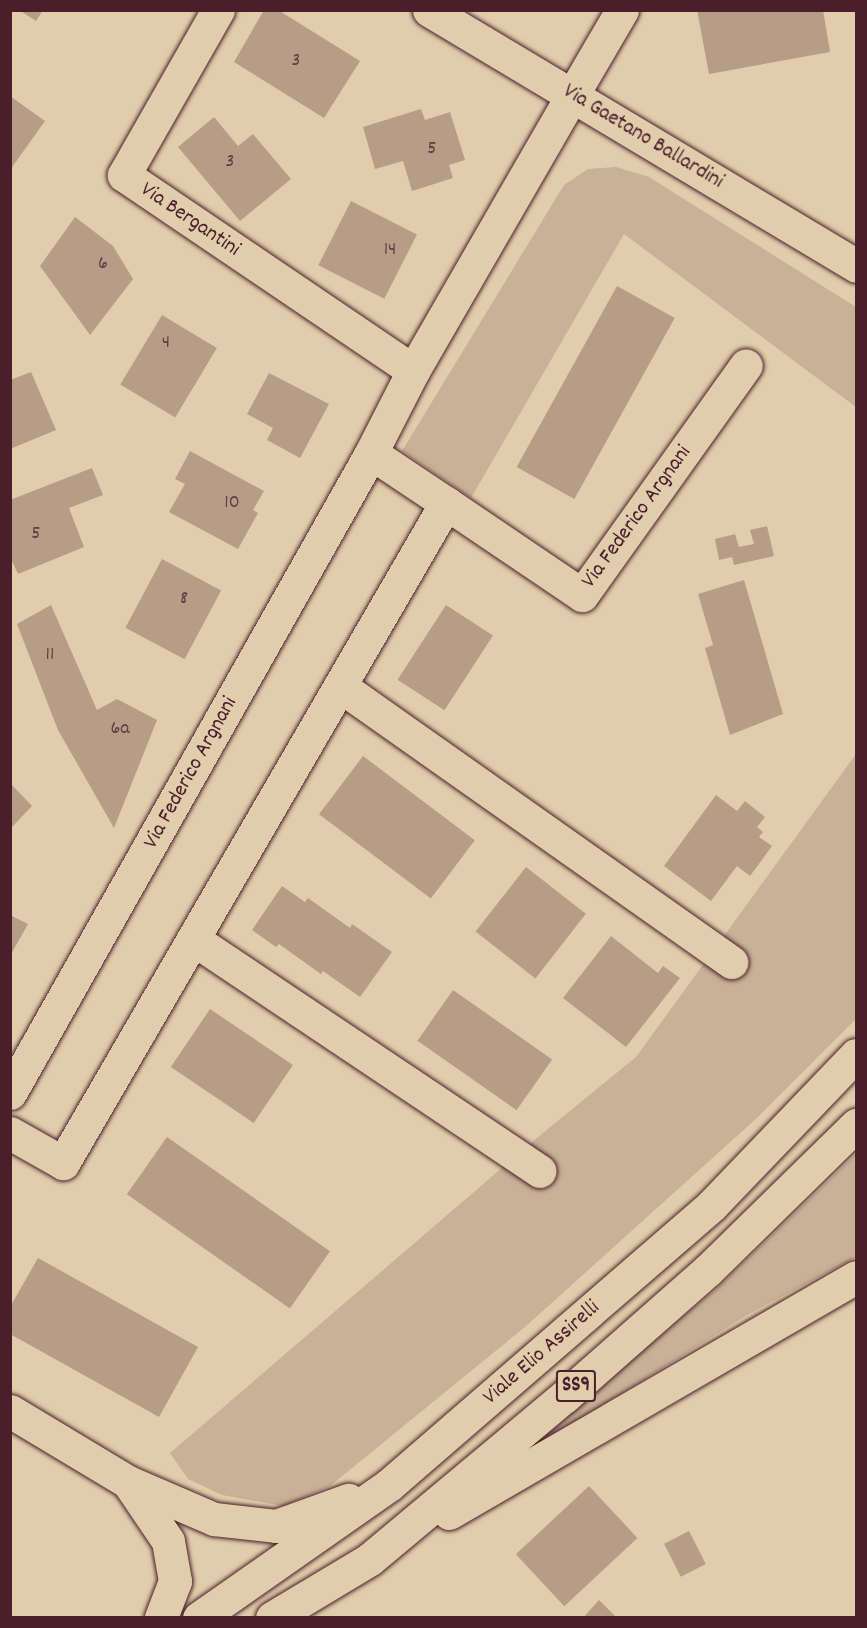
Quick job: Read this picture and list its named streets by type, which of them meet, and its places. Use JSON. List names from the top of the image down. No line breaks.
{"streets":{"main road":["Via Gaetano Ballardini","Via Bergantini","Via Federico Argnani","Viale Elio Assirelli","SS9"]},"crossings":[["Via Gaetano Ballardini","Via Federico Argnani"],["Via Bergantini","Via Federico Argnani"]],"house_numbers":["3","5","3","14","6","4","10","5","8","11","6a"]}
